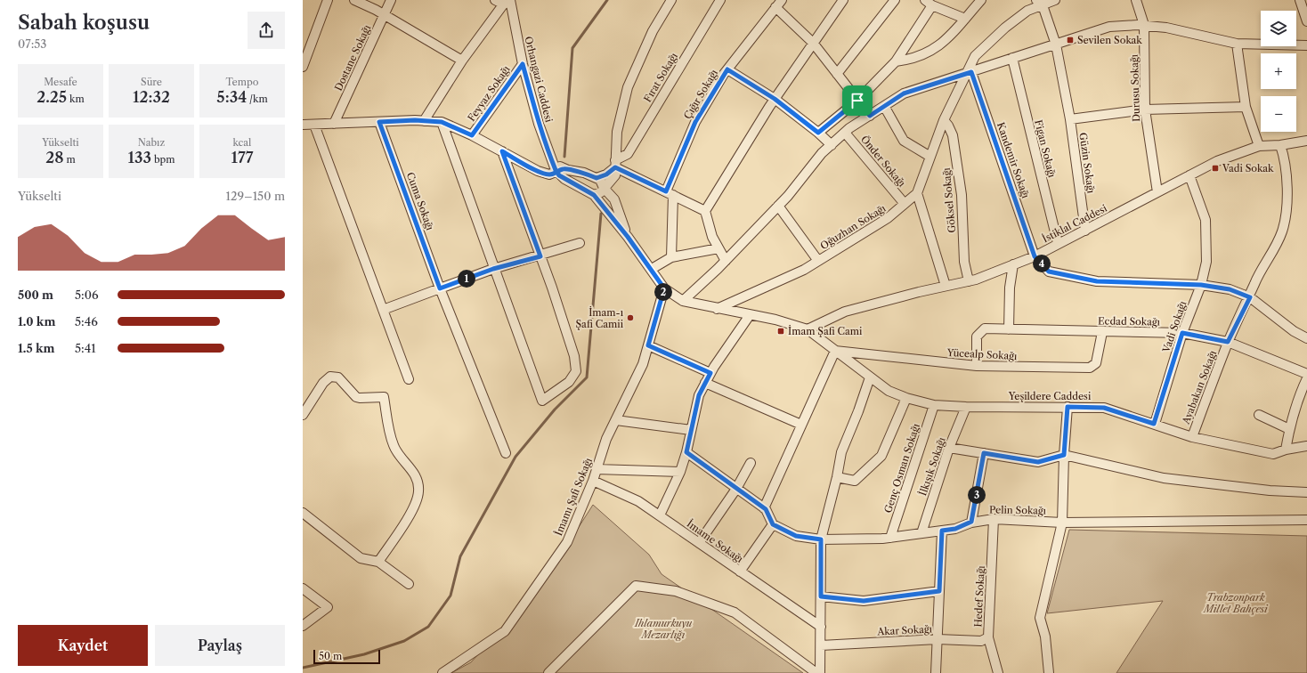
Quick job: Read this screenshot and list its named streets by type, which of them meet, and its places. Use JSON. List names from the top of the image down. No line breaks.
{"streets":{"street":["Dostane Sokağı","Fırat Sokağı","Orhangazi Caddesi","Durusu Sokağı","Feyyaz Sokağı","Çığır Sokağı","Figan Sokağı","Kandemir Sokağı","Önder Sokağı","Güzin Sokağı","Göksel Sokağı","Cuma Sokağı","İstiklal Caddesi","Oğuzhan Sokağı","Ecdad Sokağı","Vadi Sokağı","Yücealp Sokağı","Ayabakan Sokağı","Yeşildere Caddesi","İlkışık Sokağı","Genç Osman Sokağı","İmamı Şafi Sokağı","Pelin Sokağı","İmame Sokağı","Hedef Sokağı","Akar Sokağı"]},"crossings":[["Orhangazi Caddesi","Feyyaz Sokağı"],["Durusu Sokağı","İstiklal Caddesi"],["Figan Sokağı","İstiklal Caddesi"],["Kandemir Sokağı","İstiklal Caddesi"],["Önder Sokağı","Oğuzhan Sokağı"],["Güzin Sokağı","İstiklal Caddesi"],["Göksel Sokağı","İstiklal Caddesi"],["İstiklal Caddesi","Vadi Sokağı"],["İstiklal Caddesi","Ayabakan Sokağı"],["İstiklal Caddesi","Yeşildere Caddesi"],["Ecdad Sokağı","Vadi Sokağı"],["Ecdad Sokağı","Yücealp Sokağı"],["Ecdad Sokağı","Ayabakan Sokağı"],["Vadi Sokağı","Yeşildere Caddesi"],["Yücealp Sokağı","Yeşildere Caddesi"],["Ayabakan Sokağı","Yeşildere Caddesi"],["Yeşildere Caddesi","İlkışık Sokağı"],["Yeşildere Caddesi","Genç Osman Sokağı"],["İlkışık Sokağı","Pelin Sokağı"],["Genç Osman Sokağı","Pelin Sokağı"],["İmamı Şafi Sokağı","İmame Sokağı"],["Pelin Sokağı","Hedef Sokağı"],["Hedef Sokağı","Akar Sokağı"]],"parks":["Trabzonpark Millet Bahçesi","Ihlamurkuyu Mezarlığı"],"places":{"transit":["Sevilen Sokak","Vadi Sokak","İmam Şafi Cami"],"other":["İmam-ı Şafi Camii"]},"scale_bar":"50 m","page":{"heading":["Sabah koşusu","07:53"],"map_buttons":["+","−"],"stats":[["Mesafe","2.25 km"],["Süre","12:32"],["Tempo","5:34 /km"],["Yükselti","28 m"],["Nabız","133 bpm"],["kcal","177"]],"chart":["Yükselti","129–150 m"],"pins":["4","1","2","3"],"list":[{"name":"500 m","note":"5:06"},{"name":"1.0 km","note":"5:46"},{"name":"1.5 km","note":"5:41"}],"buttons":["Kaydet","Paylaş"],"scale":"50 m"}}
